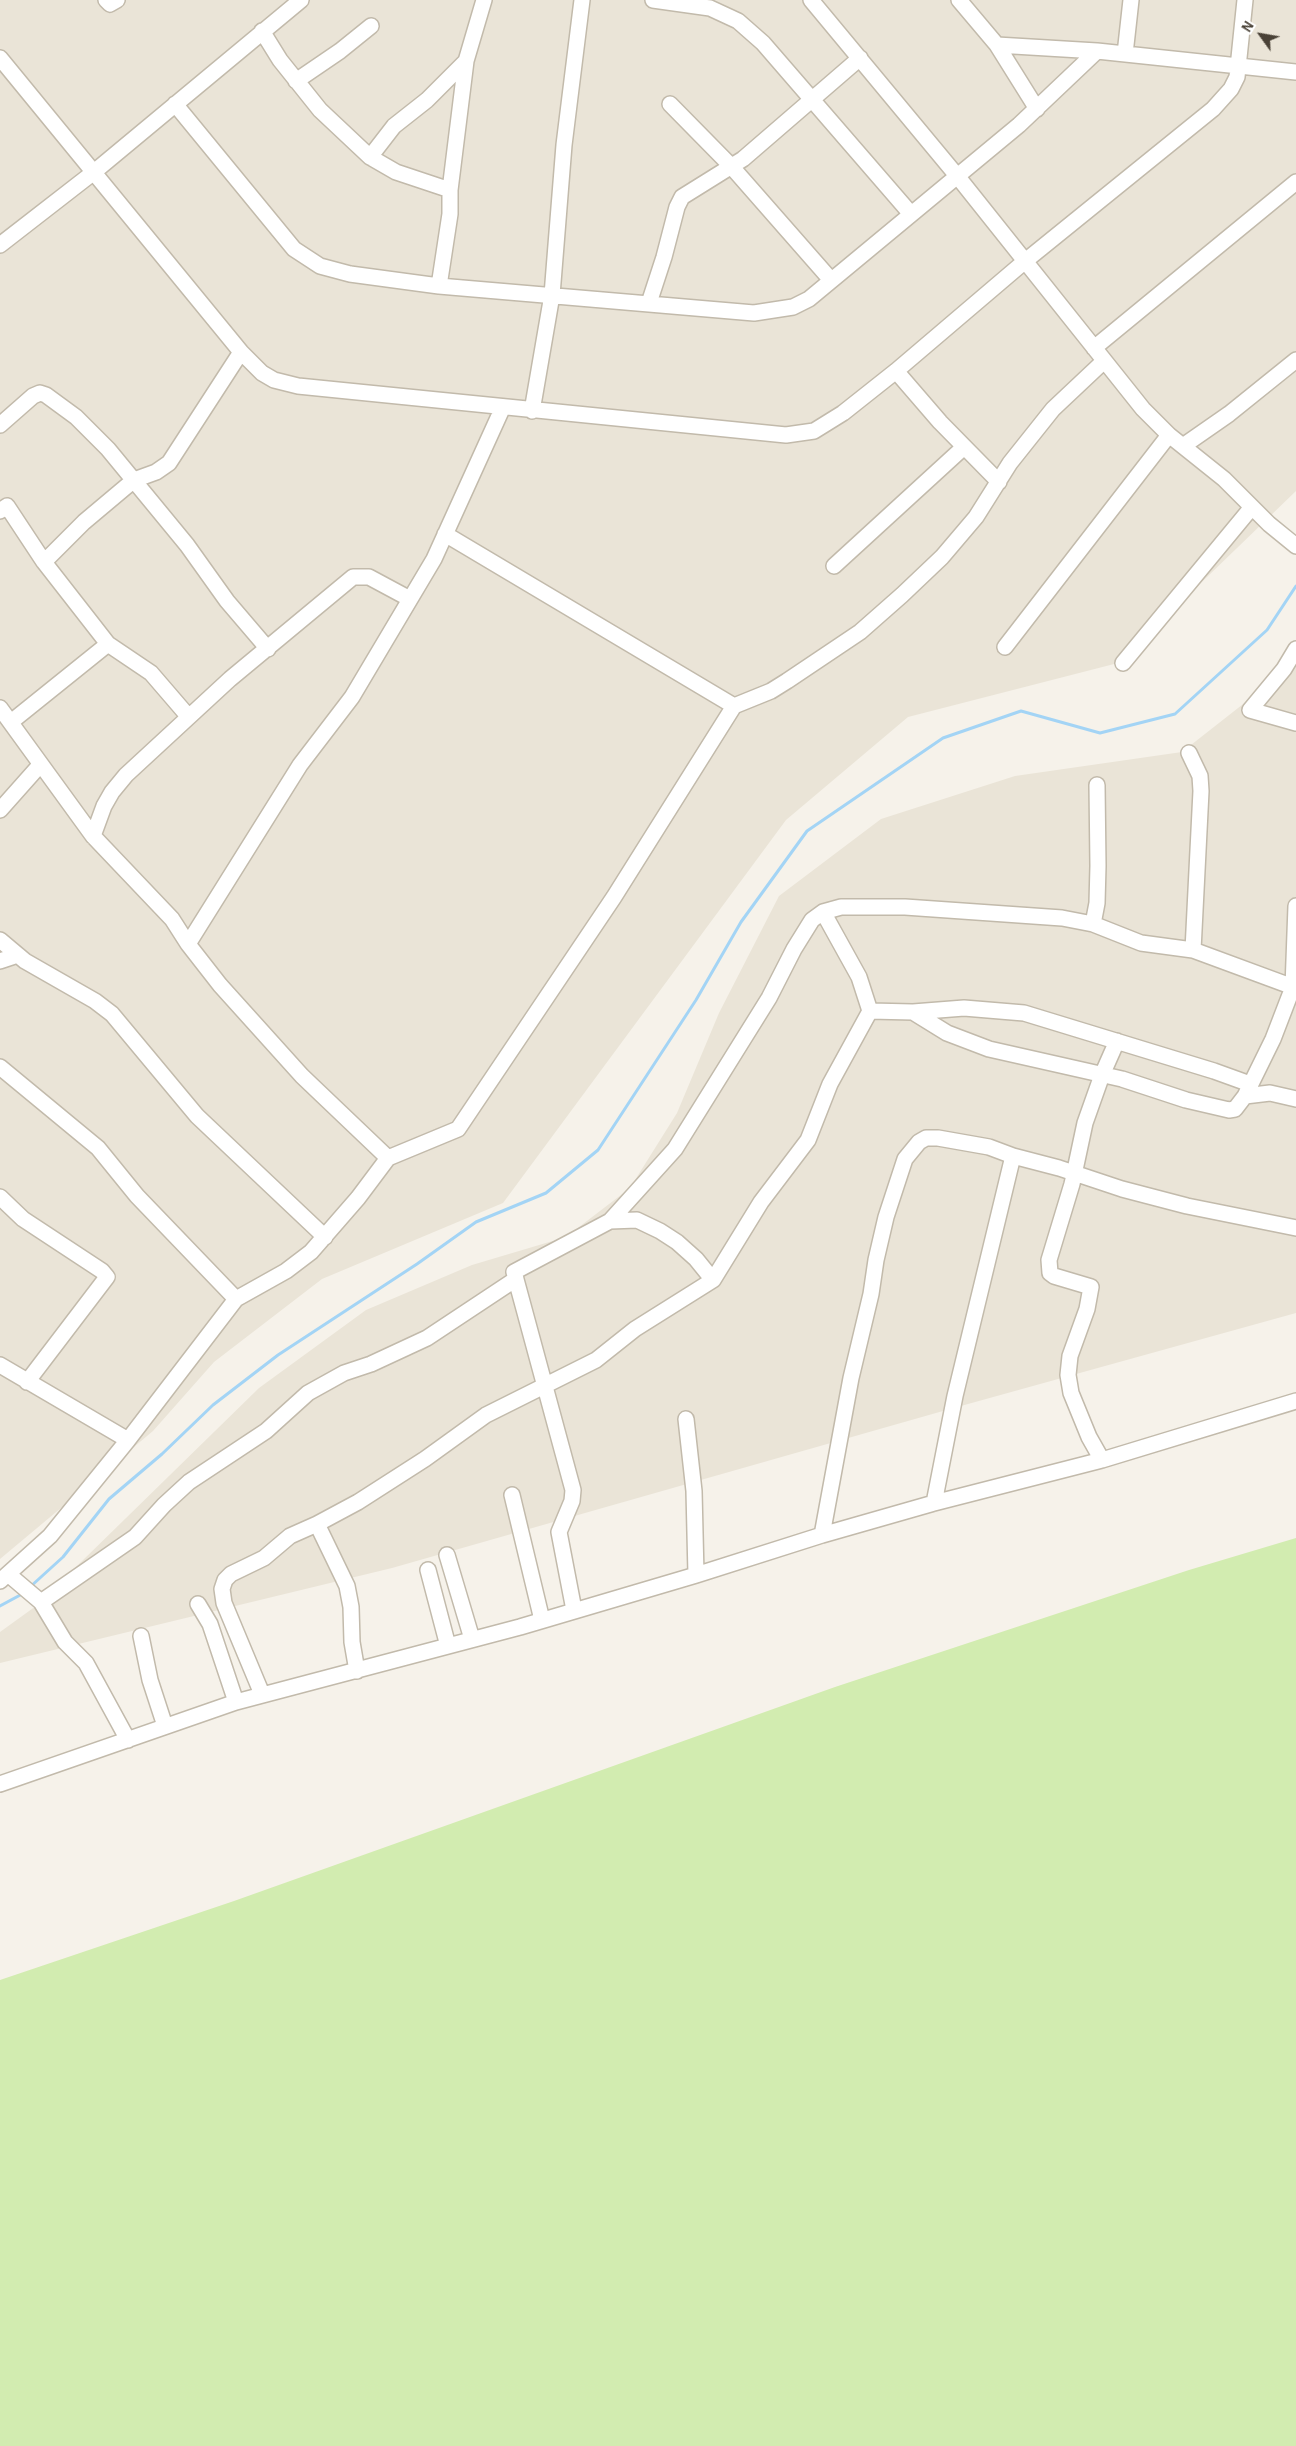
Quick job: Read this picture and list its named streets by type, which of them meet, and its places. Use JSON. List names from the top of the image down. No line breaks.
{"north":"top left"}
